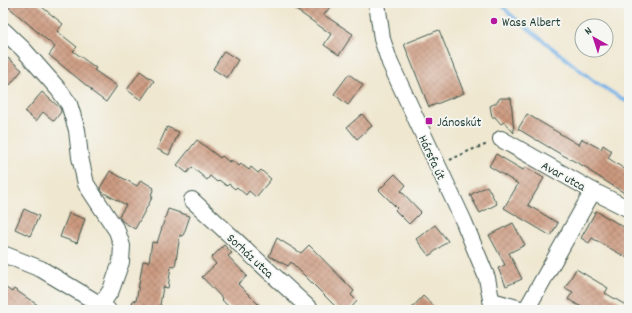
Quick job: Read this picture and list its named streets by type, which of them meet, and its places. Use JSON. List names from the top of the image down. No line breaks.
{"streets":{"street":["Hársfa út","Avar utca","Sorház utca"]},"places":{"other":["Wass Albert"],"transit":["Jánoskút"]},"north":"top left"}
